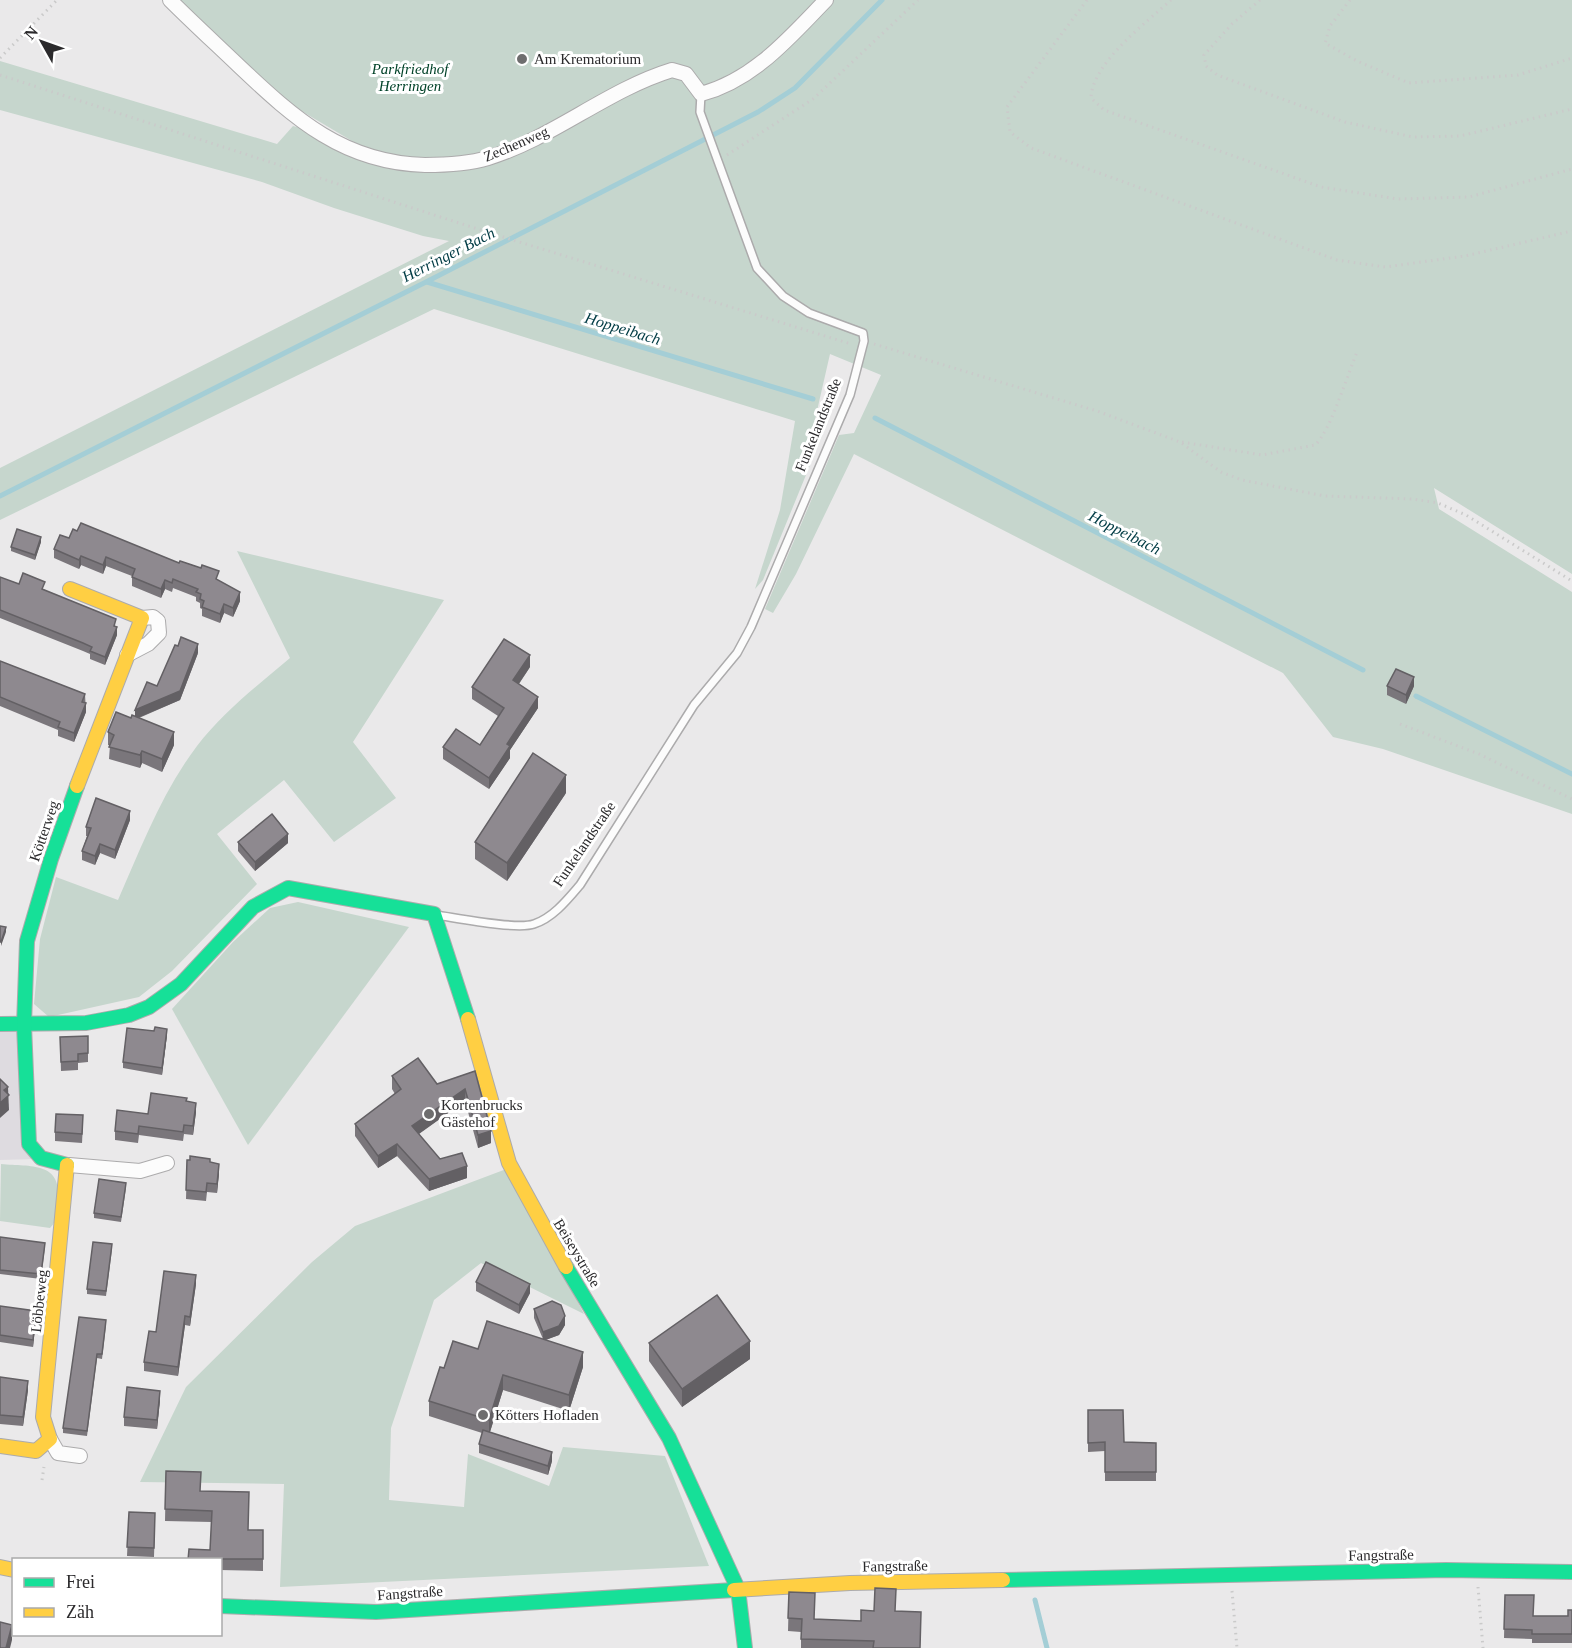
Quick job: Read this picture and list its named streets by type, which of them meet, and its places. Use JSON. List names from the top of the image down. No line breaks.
{"streets":{"street":["Zechenweg","Funkelandstraße","Kötterweg","Beiseystraße","Löbbeweg","Fangstraße"]},"crossings":[["Funkelandstraße","Kötterweg"],["Funkelandstraße","Beiseystraße"],["Beiseystraße","Fangstraße"]],"water":["Herringer Bach","Hoppeibach"],"parks":["Parkfriedhof Herringen"],"places":["Am Krematorium","Kortenbrucks Gästehof","Kötters Hofladen"],"legend":["Frei","Zäh"],"north":"top left"}
